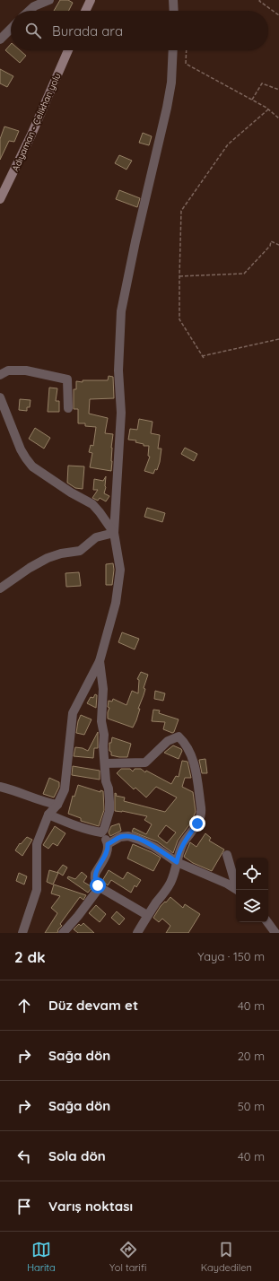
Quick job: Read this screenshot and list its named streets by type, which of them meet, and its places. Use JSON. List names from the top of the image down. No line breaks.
{"streets":{"main road":["Adıyaman - Çelikhan yolu"]},"page":{"search":"Burada ara","heading":["2 dk","Yaya · 150 m"],"list":[["Düz devam et","40 m"],["Sağa dön","20 m"],["Sağa dön","50 m"],["Sola dön","40 m"],"Varış noktası"],"nav":["Harita","Yol tarifi","Kaydedilen"]}}
